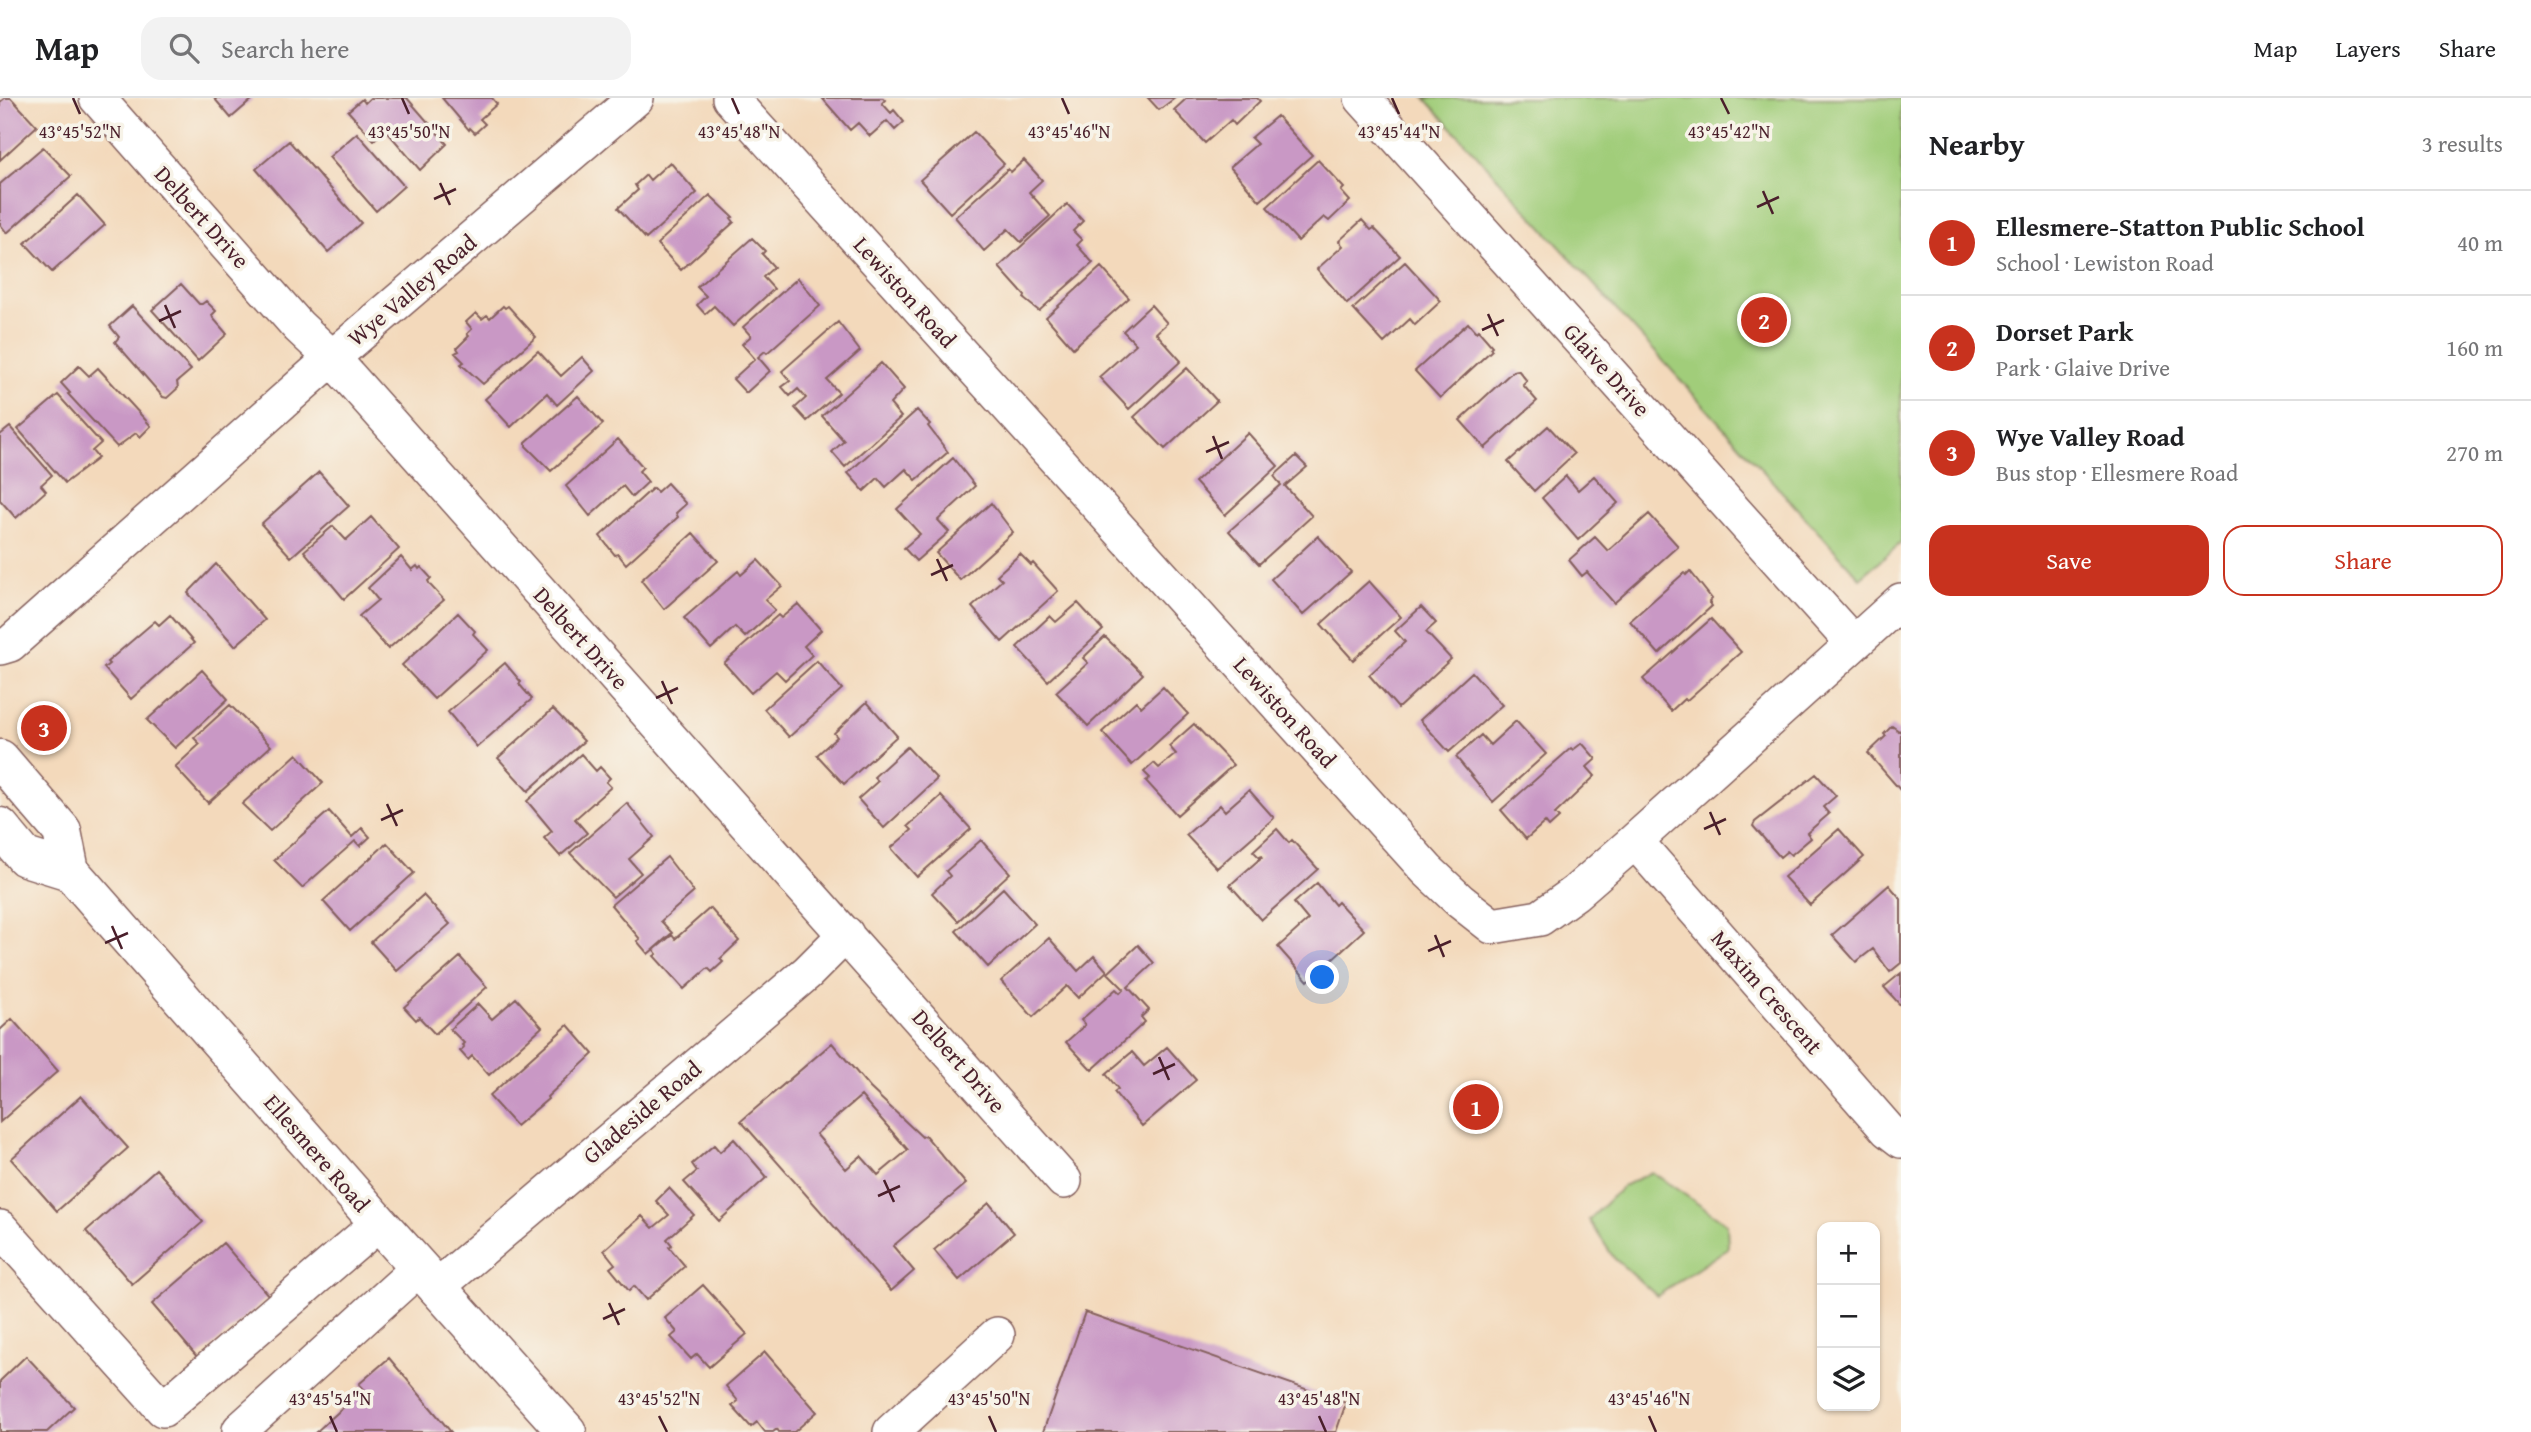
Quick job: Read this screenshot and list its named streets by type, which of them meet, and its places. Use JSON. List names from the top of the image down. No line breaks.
{"streets":{"main road":["Ellesmere Road"],"street":["Delbert Drive","Wye Valley Road","Lewiston Road","Glaive Drive","Maxim Crescent","Gladeside Road"]},"crossings":[["Delbert Drive","Wye Valley Road"],["Delbert Drive","Gladeside Road"],["Lewiston Road","Glaive Drive"],["Lewiston Road","Maxim Crescent"],["Gladeside Road","Ellesmere Road"]],"page":{"header":"Map","search":"Search here","nav":["Map","Layers","Share"],"heading":["Nearby","3 results"],"list":[{"mark":"1","name":"Ellesmere-Statton Public School","note":"School · Lewiston Road","value":"40 m"},{"mark":"2","name":"Dorset Park","note":"Park · Glaive Drive","value":"160 m"},{"mark":"3","name":"Wye Valley Road","note":"Bus stop · Ellesmere Road","value":"270 m"}],"pins":["2","3","1"],"buttons":["Save","Share"],"map_buttons":["+","−"]},"coordinates":["43°45'52\"N","43°45'50\"N","43°45'48\"N","43°45'46\"N","43°45'44\"N","43°45'42\"N","43°45'54\"N"]}
